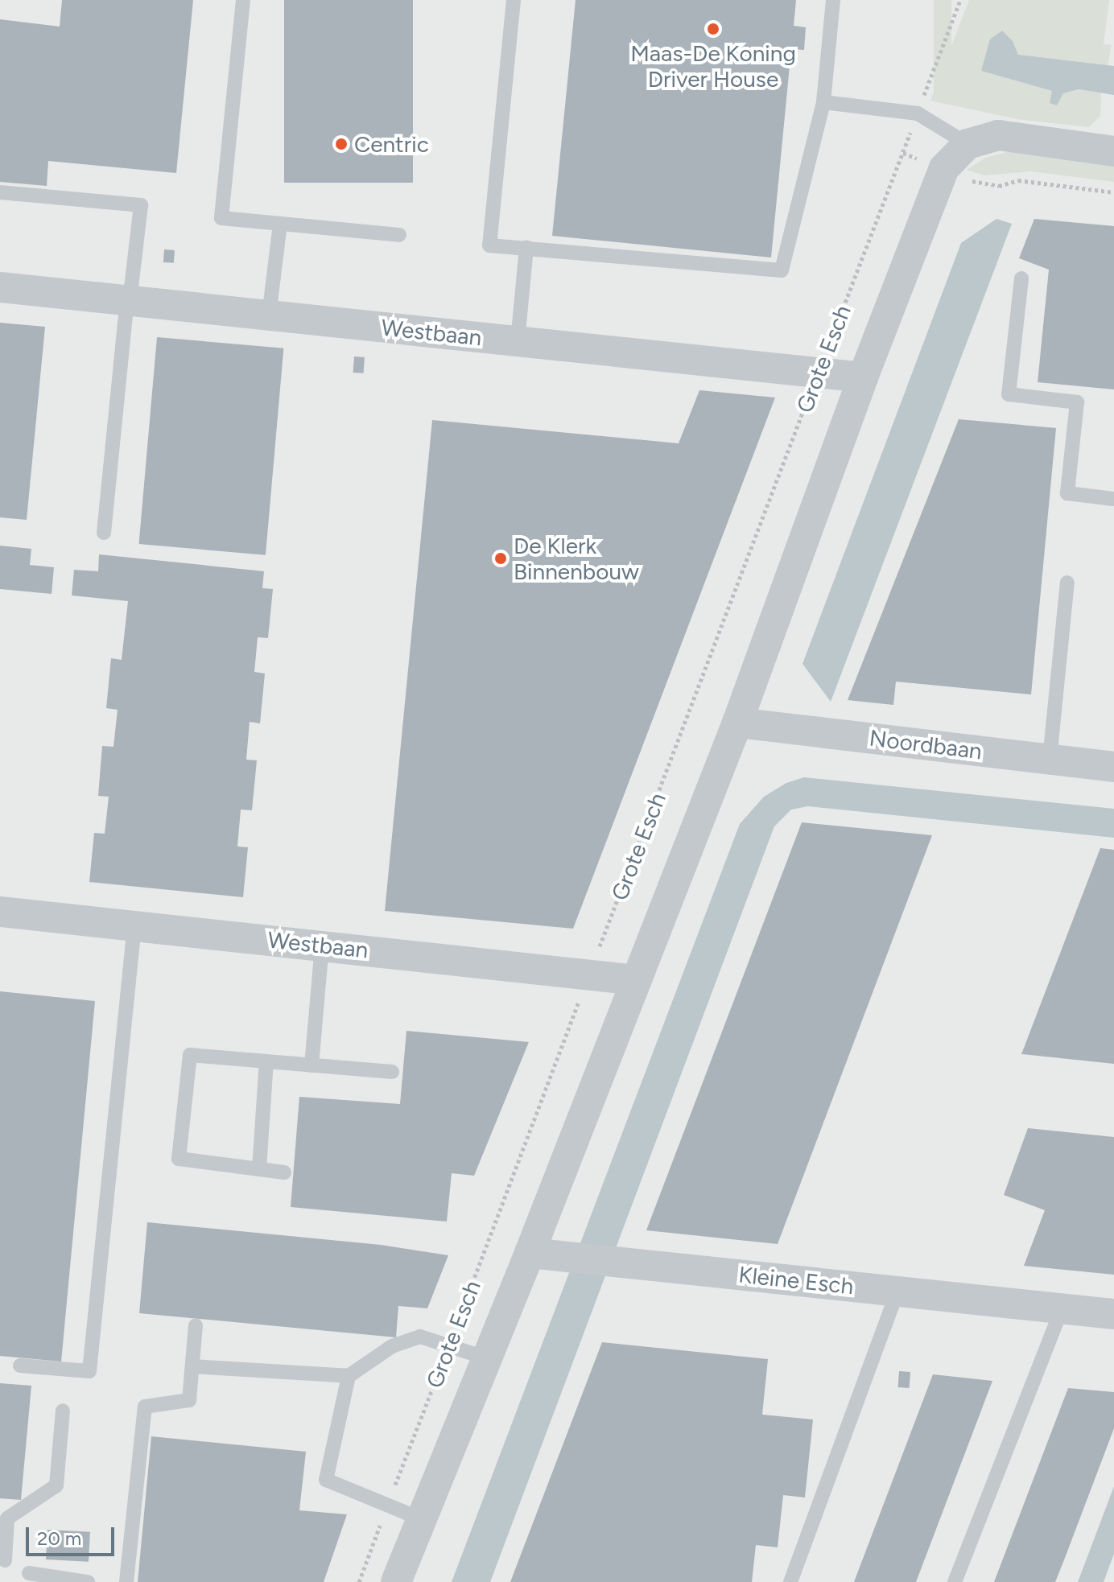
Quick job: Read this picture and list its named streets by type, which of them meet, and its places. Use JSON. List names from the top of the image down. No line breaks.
{"streets":{"street":["Westbaan","Grote Esch","Noordbaan","Kleine Esch"]},"crossings":[["Westbaan","Grote Esch"],["Grote Esch","Noordbaan"],["Grote Esch","Kleine Esch"]],"places":["Maas-De Koning Driver House","Centric","De Klerk Binnenbouw"],"scale_bar":"20 m"}
